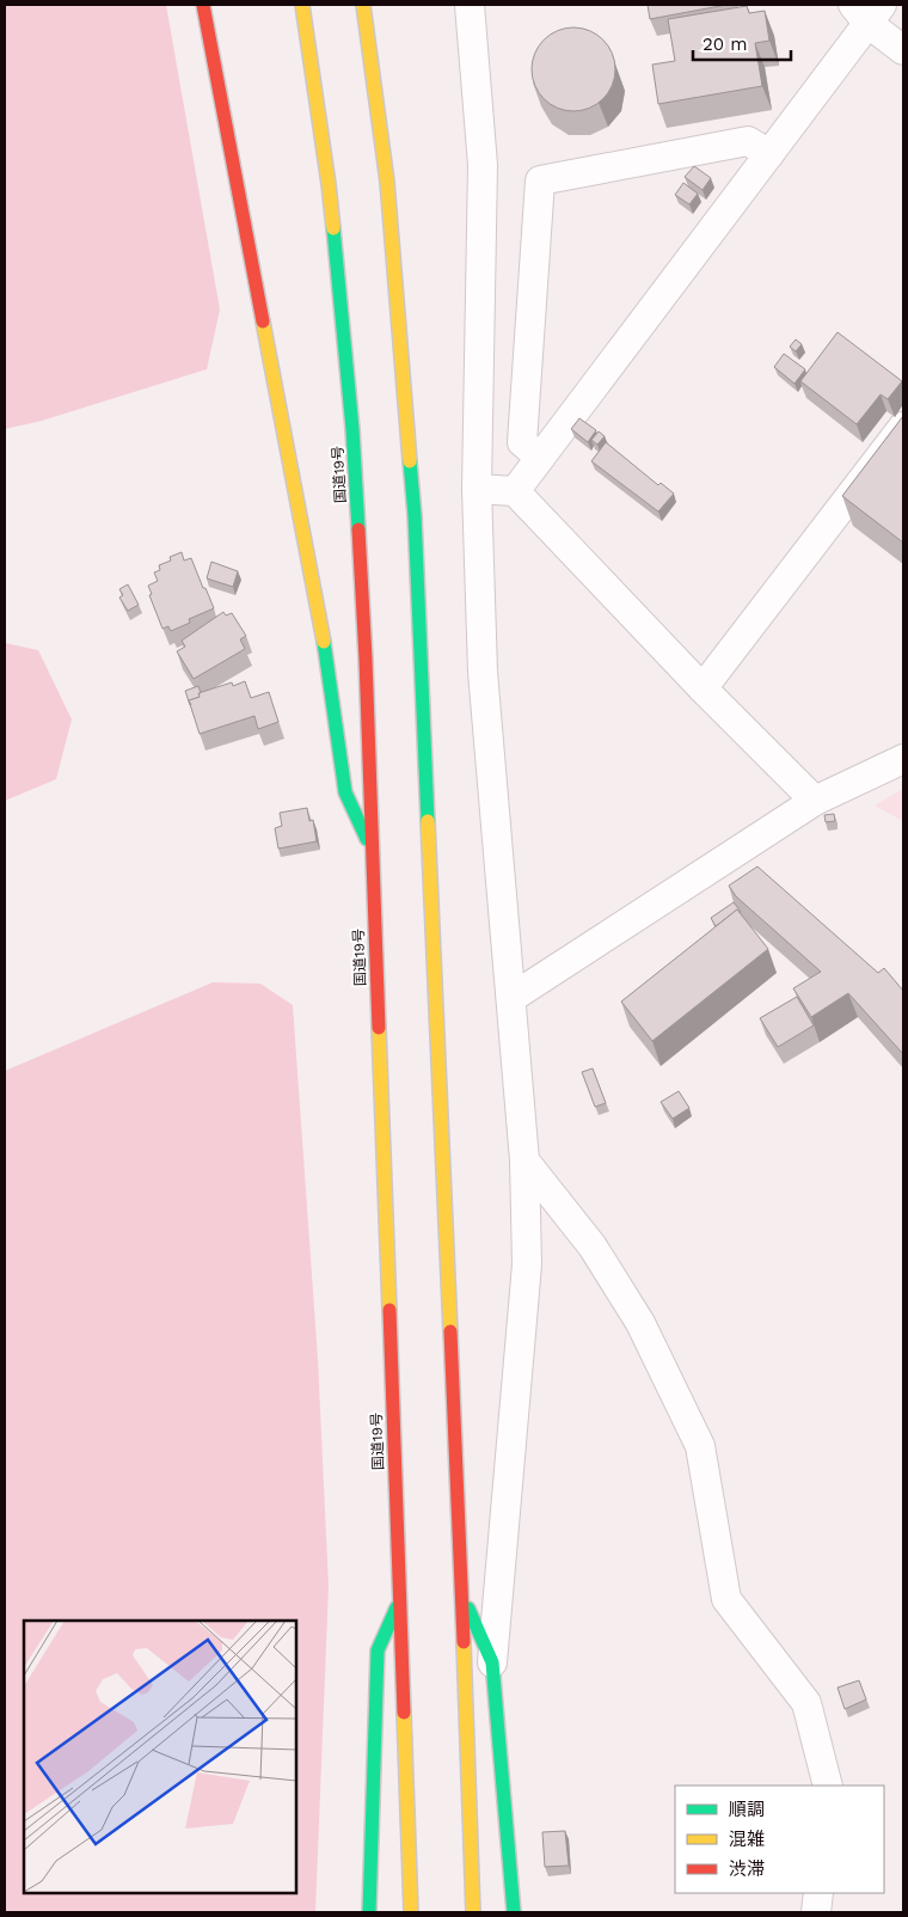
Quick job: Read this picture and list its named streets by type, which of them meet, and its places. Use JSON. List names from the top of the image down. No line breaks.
{"streets":{"highway":["国道19号"]},"legend":["順調","混雑","渋滞"],"scale_bar":"20 m"}
